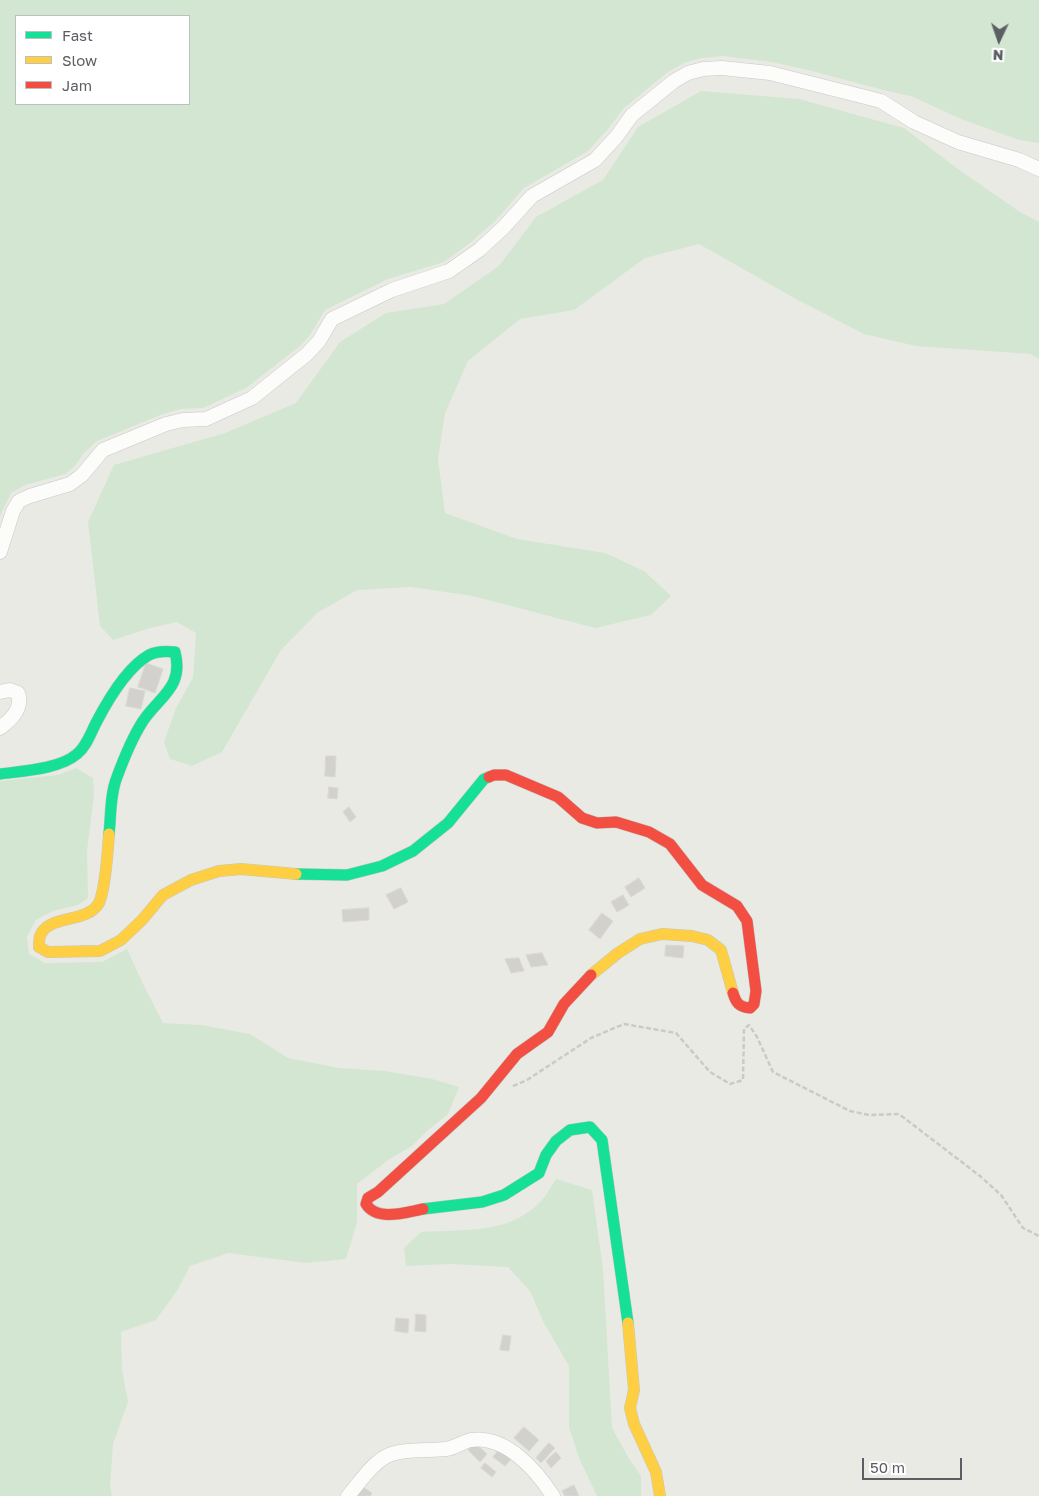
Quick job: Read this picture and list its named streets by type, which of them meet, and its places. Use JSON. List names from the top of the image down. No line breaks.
{"legend":["Fast","Slow","Jam"],"scale_bar":"50 m","north":"bottom"}
